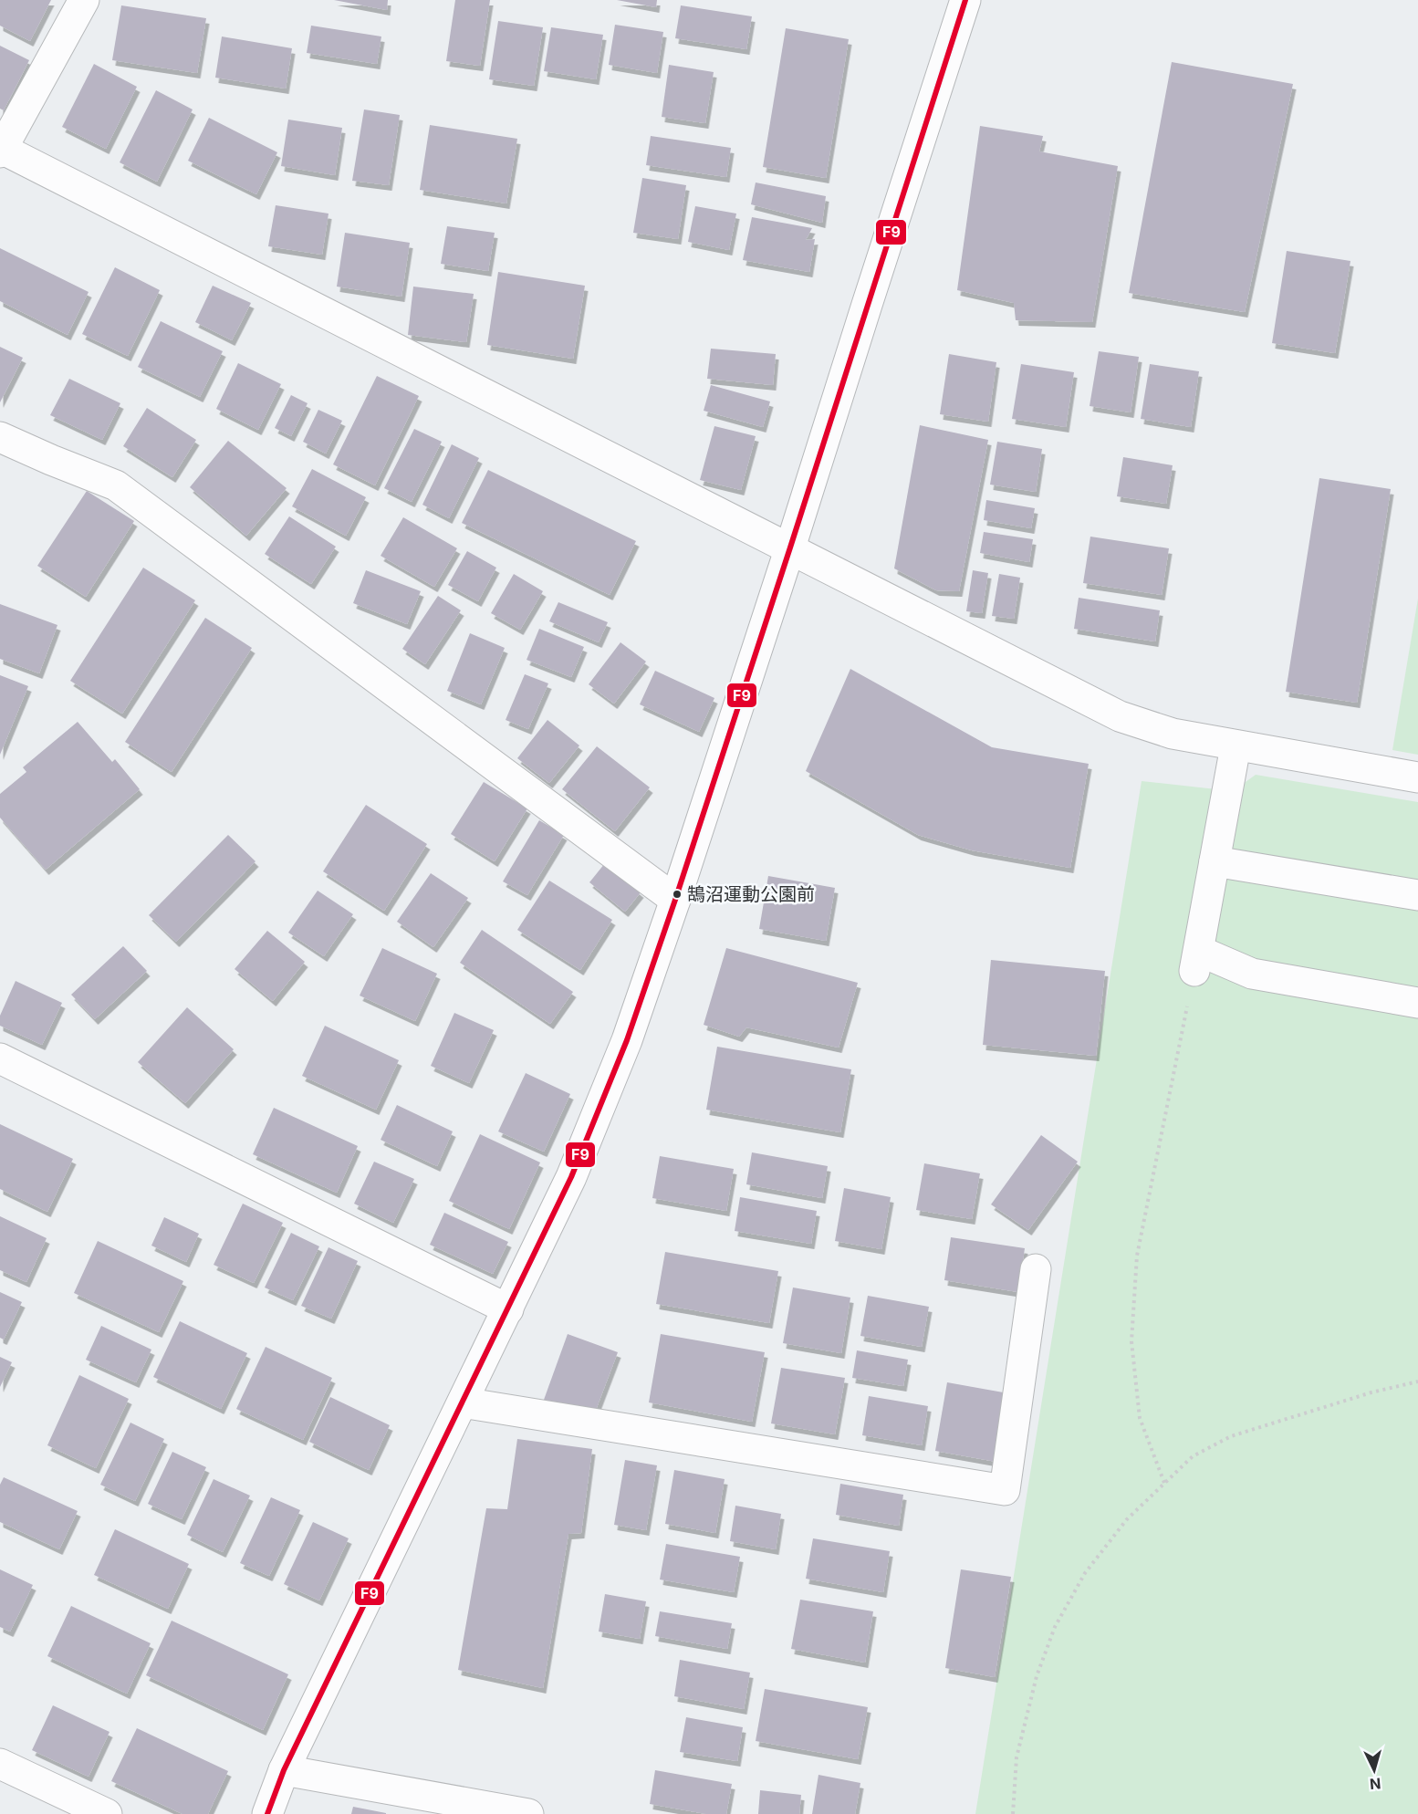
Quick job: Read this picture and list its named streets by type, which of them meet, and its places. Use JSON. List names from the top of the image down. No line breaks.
{"places":["鵠沼運動公園前"],"lines":["transit line F9"],"north":"bottom"}
